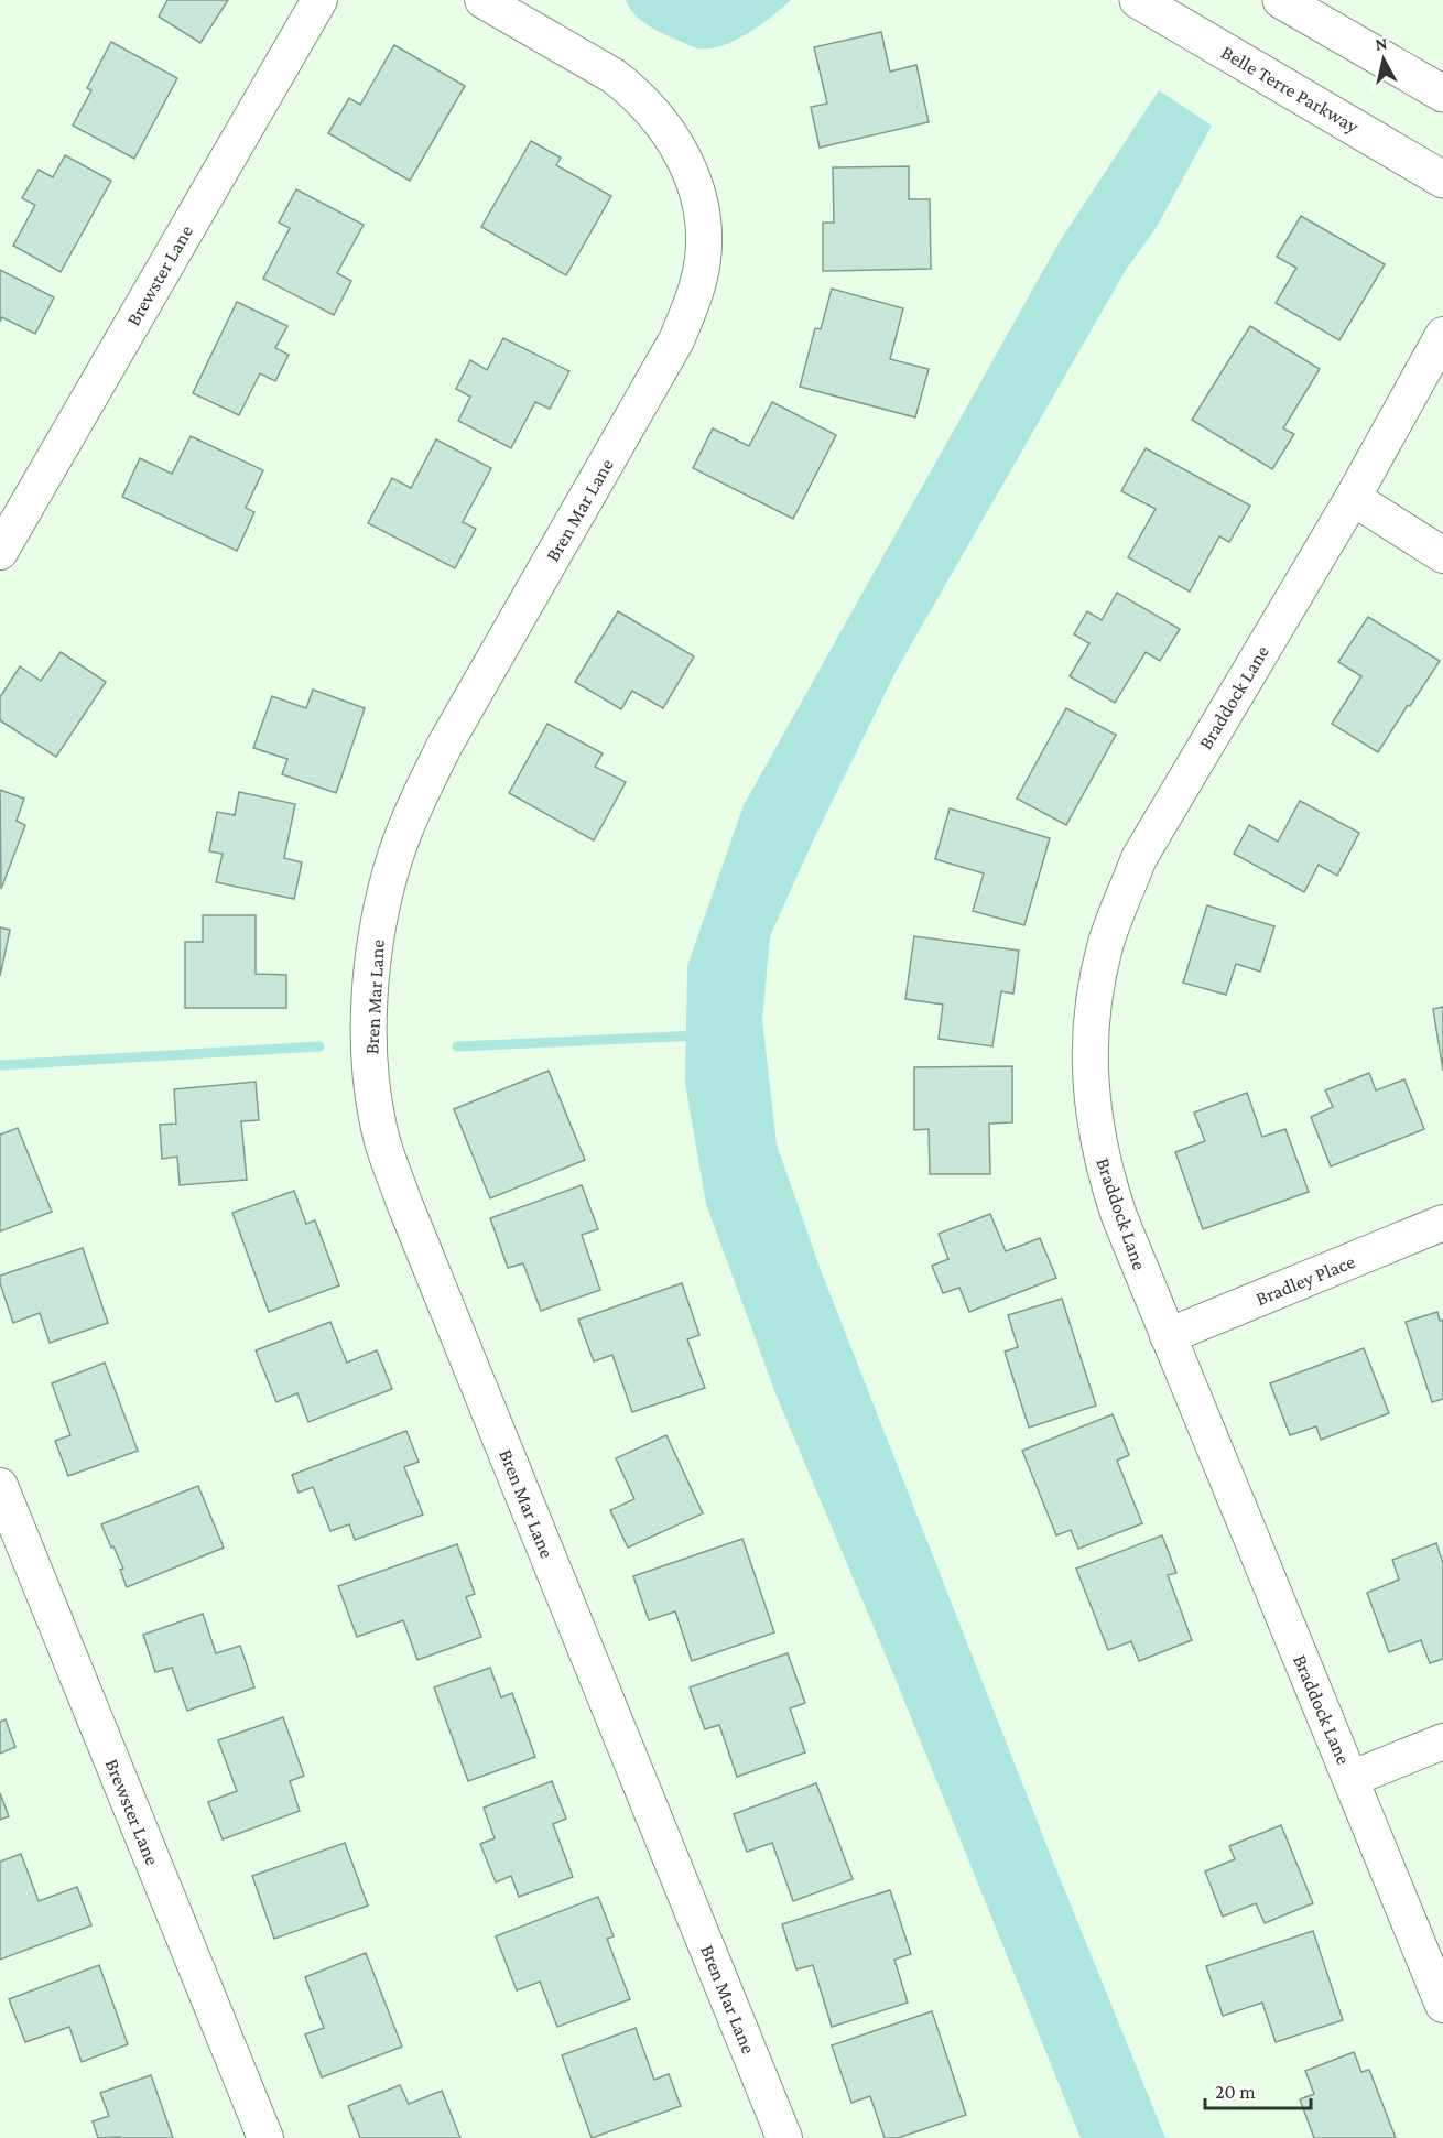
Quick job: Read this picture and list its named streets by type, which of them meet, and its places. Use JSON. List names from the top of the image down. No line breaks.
{"streets":{"main road":["Belle Terre Parkway"],"street":["Brewster Lane","Bren Mar Lane","Braddock Lane","Bradley Place"]},"crossings":[["Braddock Lane","Bradley Place"]],"scale_bar":"20 m","north":"top"}
